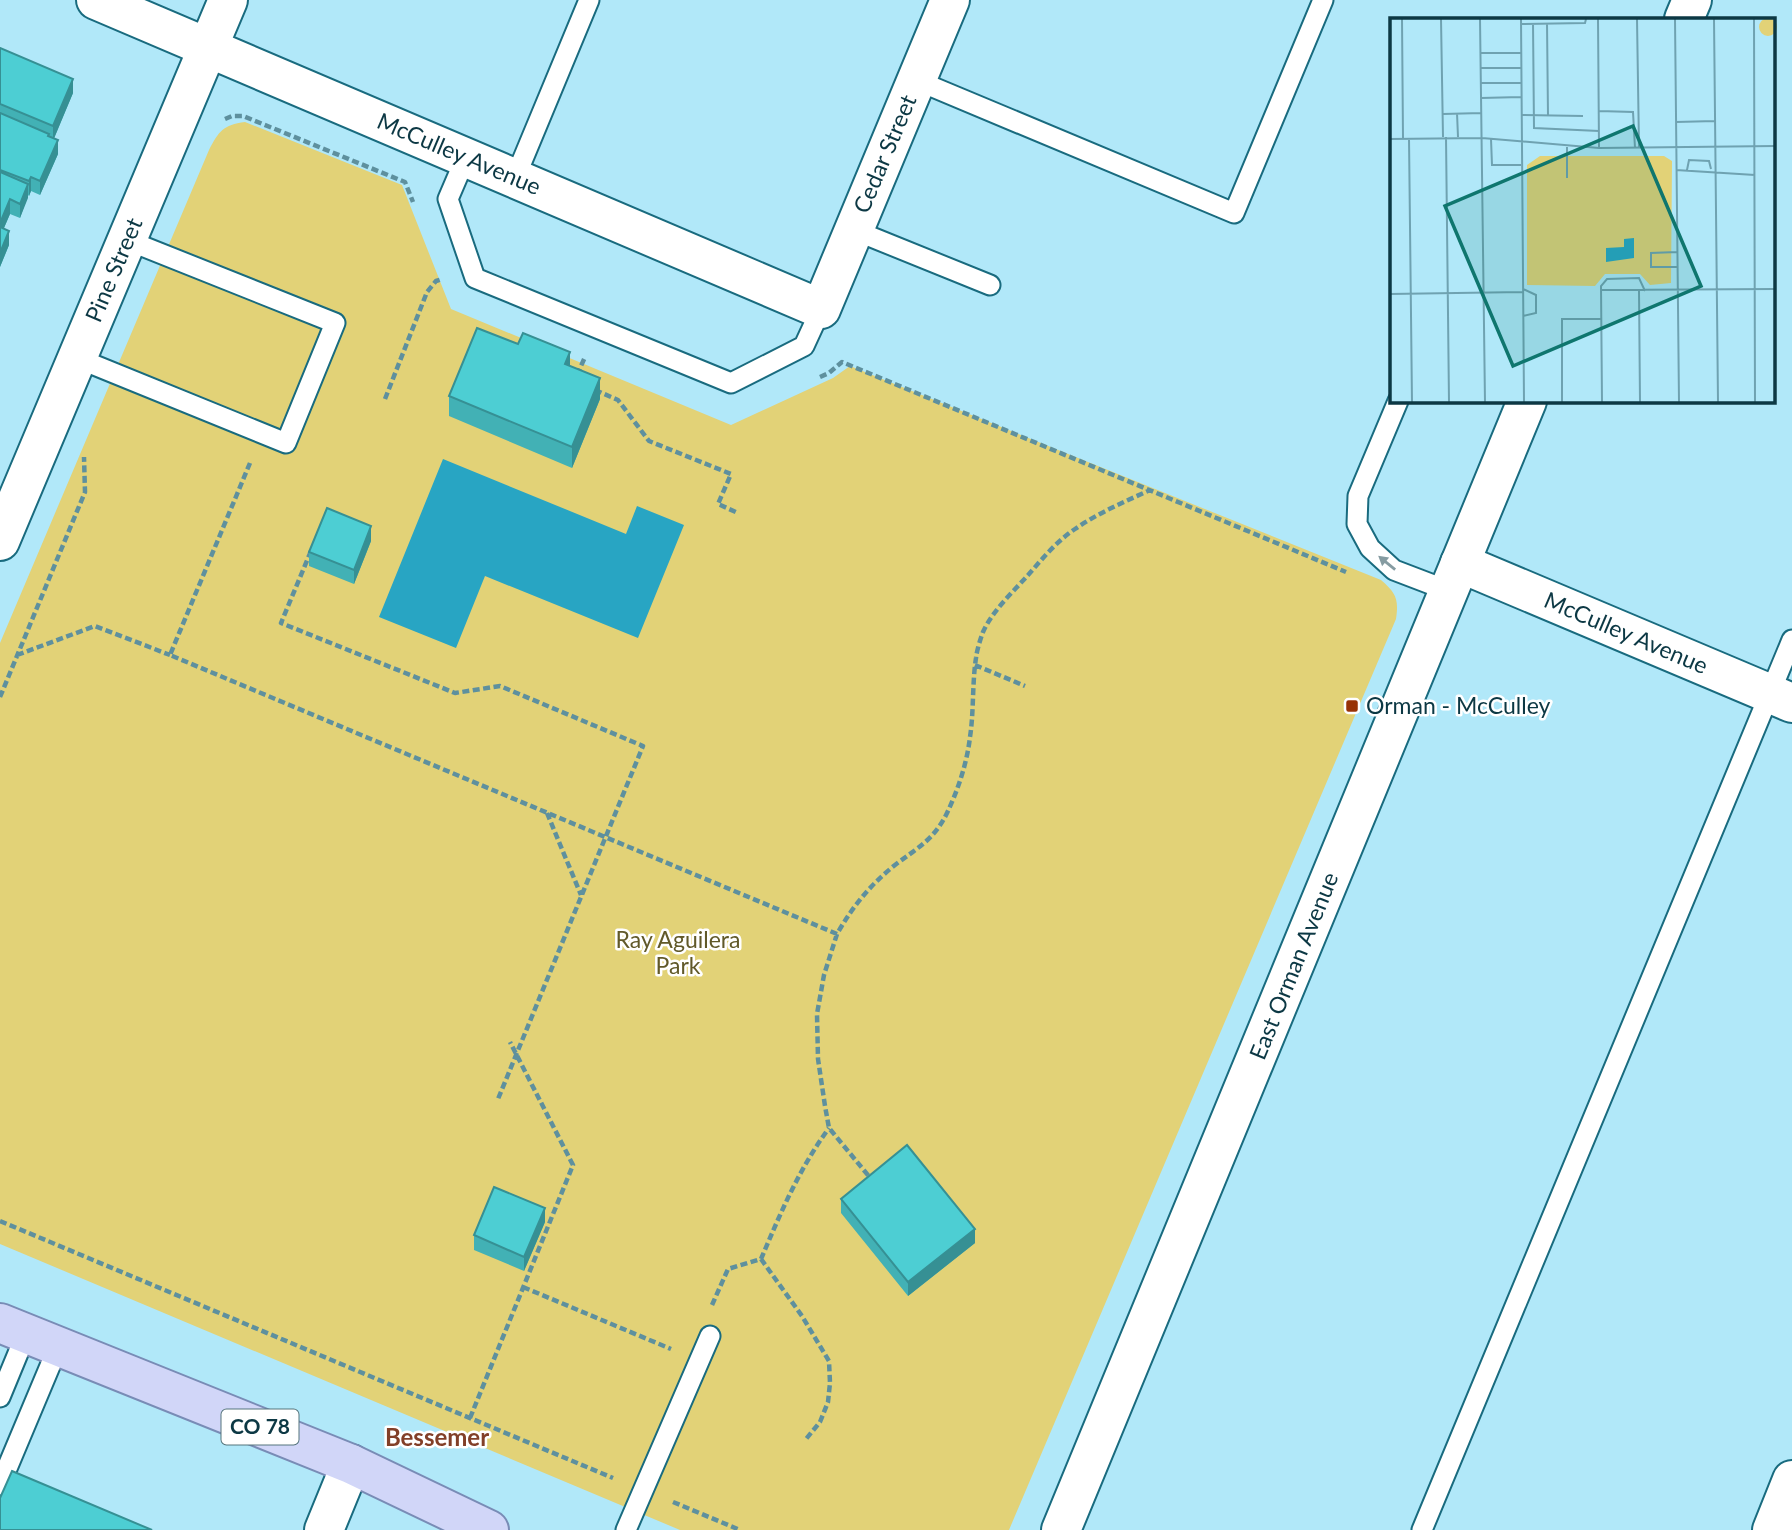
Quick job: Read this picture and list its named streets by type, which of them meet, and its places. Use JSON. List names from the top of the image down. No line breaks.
{"streets":{"main road":["CO 78"],"street":["McCulley Avenue","Cedar Street","Pine Street","East Orman Avenue"]},"crossings":[["McCulley Avenue","Cedar Street"],["McCulley Avenue","Pine Street"],["McCulley Avenue","East Orman Avenue"]],"districts":["Bessemer"],"parks":["Ray Aguilera Park"],"places":{"transit":["Orman - McCulley"]}}
